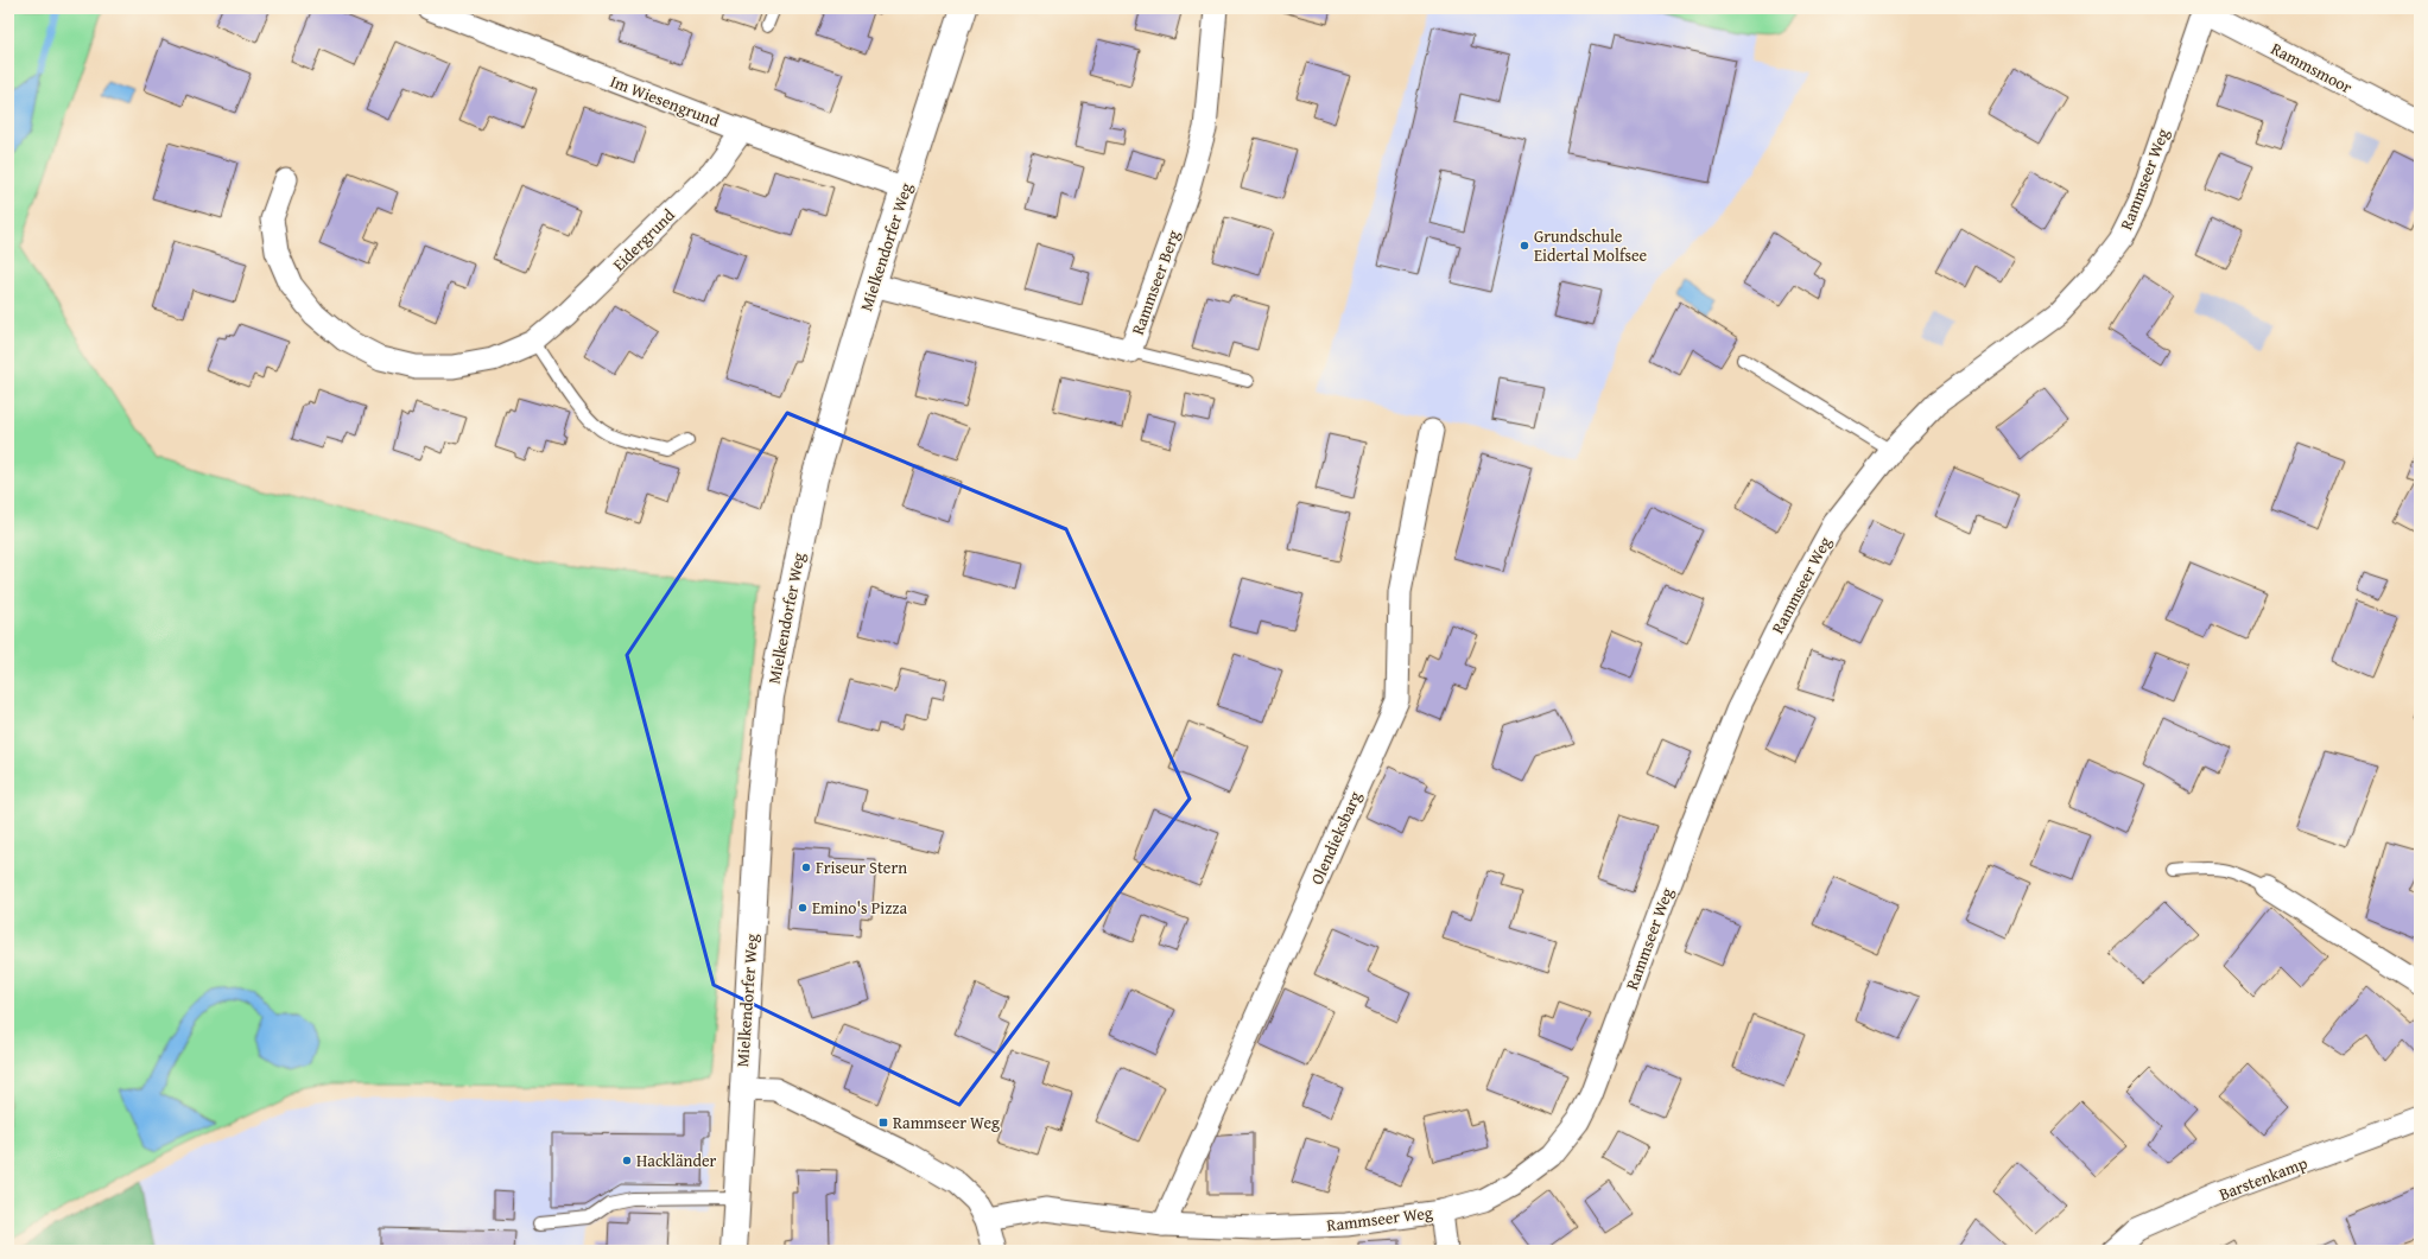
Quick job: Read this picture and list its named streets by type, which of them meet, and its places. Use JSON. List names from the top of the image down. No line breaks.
{"streets":{"street":["Rammsmoor","Im Wiesengrund","Rammseer Weg","Eidergrund","Mielkendorfer Weg","Rammseer Berg","Olendieksbarg","Barstenkamp"]},"crossings":[["Rammsmoor","Rammseer Weg"],["Im Wiesengrund","Eidergrund"],["Im Wiesengrund","Mielkendorfer Weg"],["Rammseer Weg","Olendieksbarg"],["Mielkendorfer Weg","Rammseer Berg"]],"places":{"other":["Grundschule Eidertal Molfsee","Friseur Stern","Emino's Pizza","Hackländer"],"transit":["Rammseer Weg"]}}
